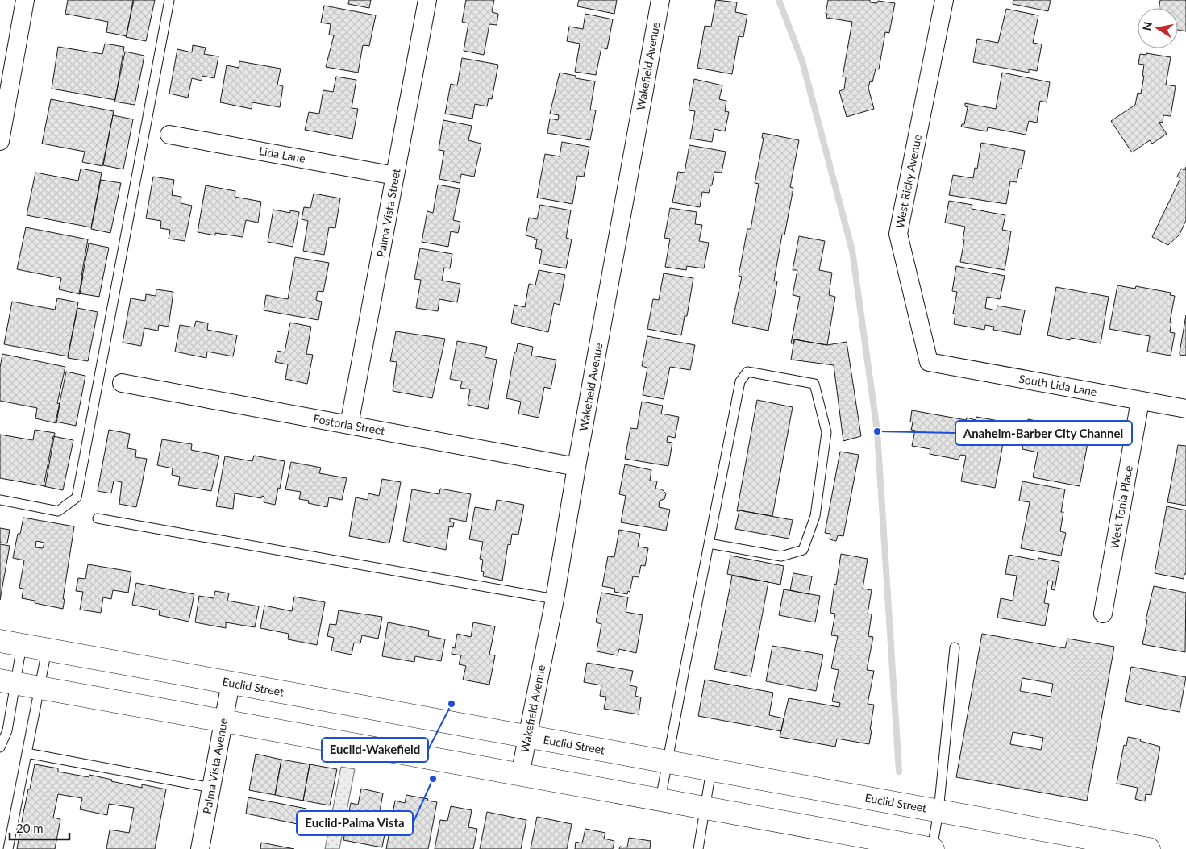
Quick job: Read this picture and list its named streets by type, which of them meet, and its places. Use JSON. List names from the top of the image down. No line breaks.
{"streets":{"main road":["Euclid Street"],"street":["Wakefield Avenue","Lida Lane","West Ricky Avenue","Palma Vista Street","South Lida Lane","Fostoria Street","West Tonia Place","Palma Vista Avenue"]},"crossings":[["Wakefield Avenue","Fostoria Street"],["Wakefield Avenue","Euclid Street"],["Lida Lane","Palma Vista Street"],["West Ricky Avenue","South Lida Lane"],["Palma Vista Street","Fostoria Street"],["South Lida Lane","West Tonia Place"],["Euclid Street","Palma Vista Avenue"]],"places":["Anaheim-Barber City Channel","Euclid-Wakefield","Euclid-Palma Vista"],"scale_bar":"20 m","north":"left"}
